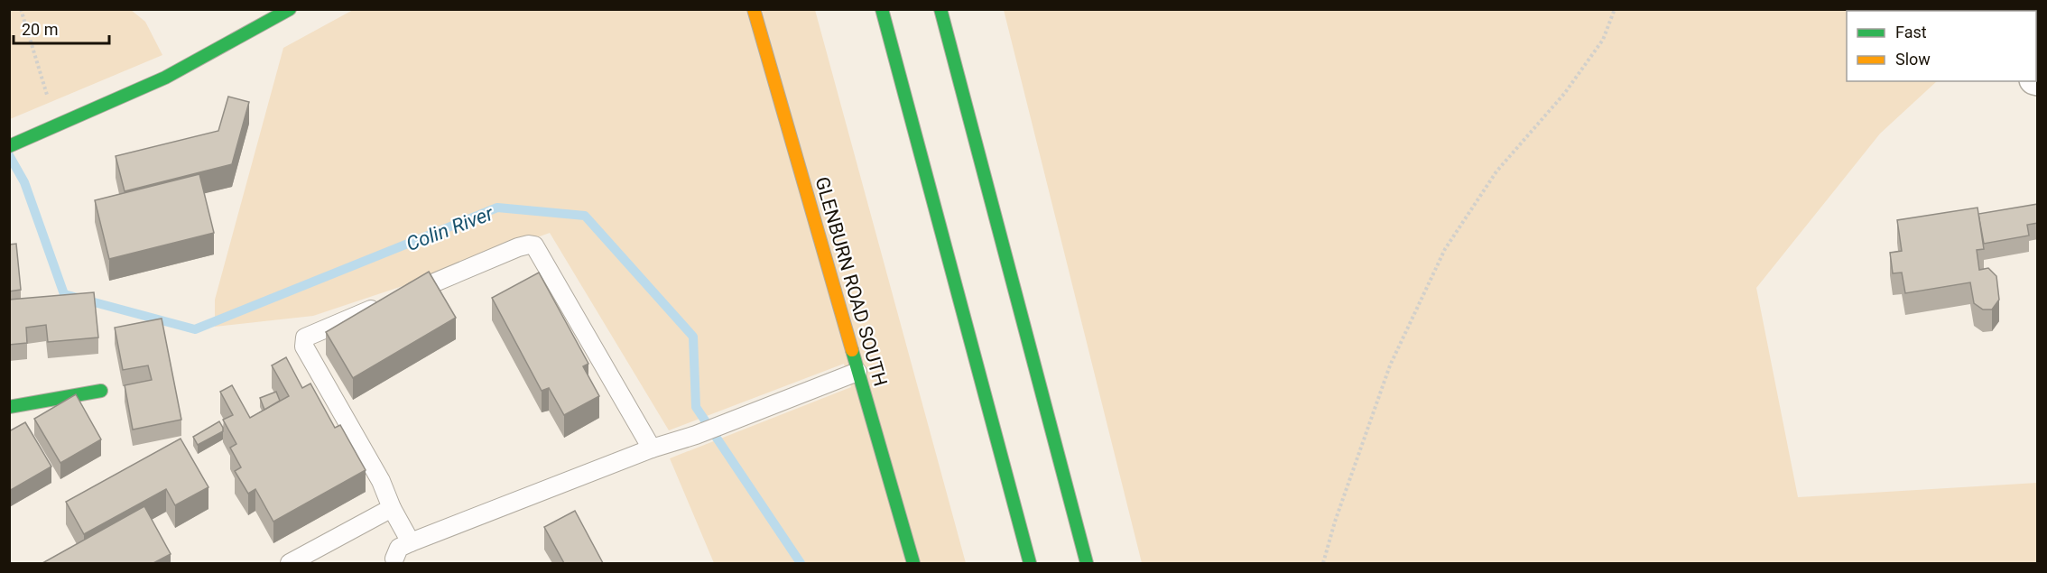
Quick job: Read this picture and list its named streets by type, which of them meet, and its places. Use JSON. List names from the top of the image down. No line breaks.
{"streets":{"main road":["GLENBURN ROAD SOUTH"]},"water":["Colin River"],"legend":["Fast","Slow"],"scale_bar":"20 m"}
